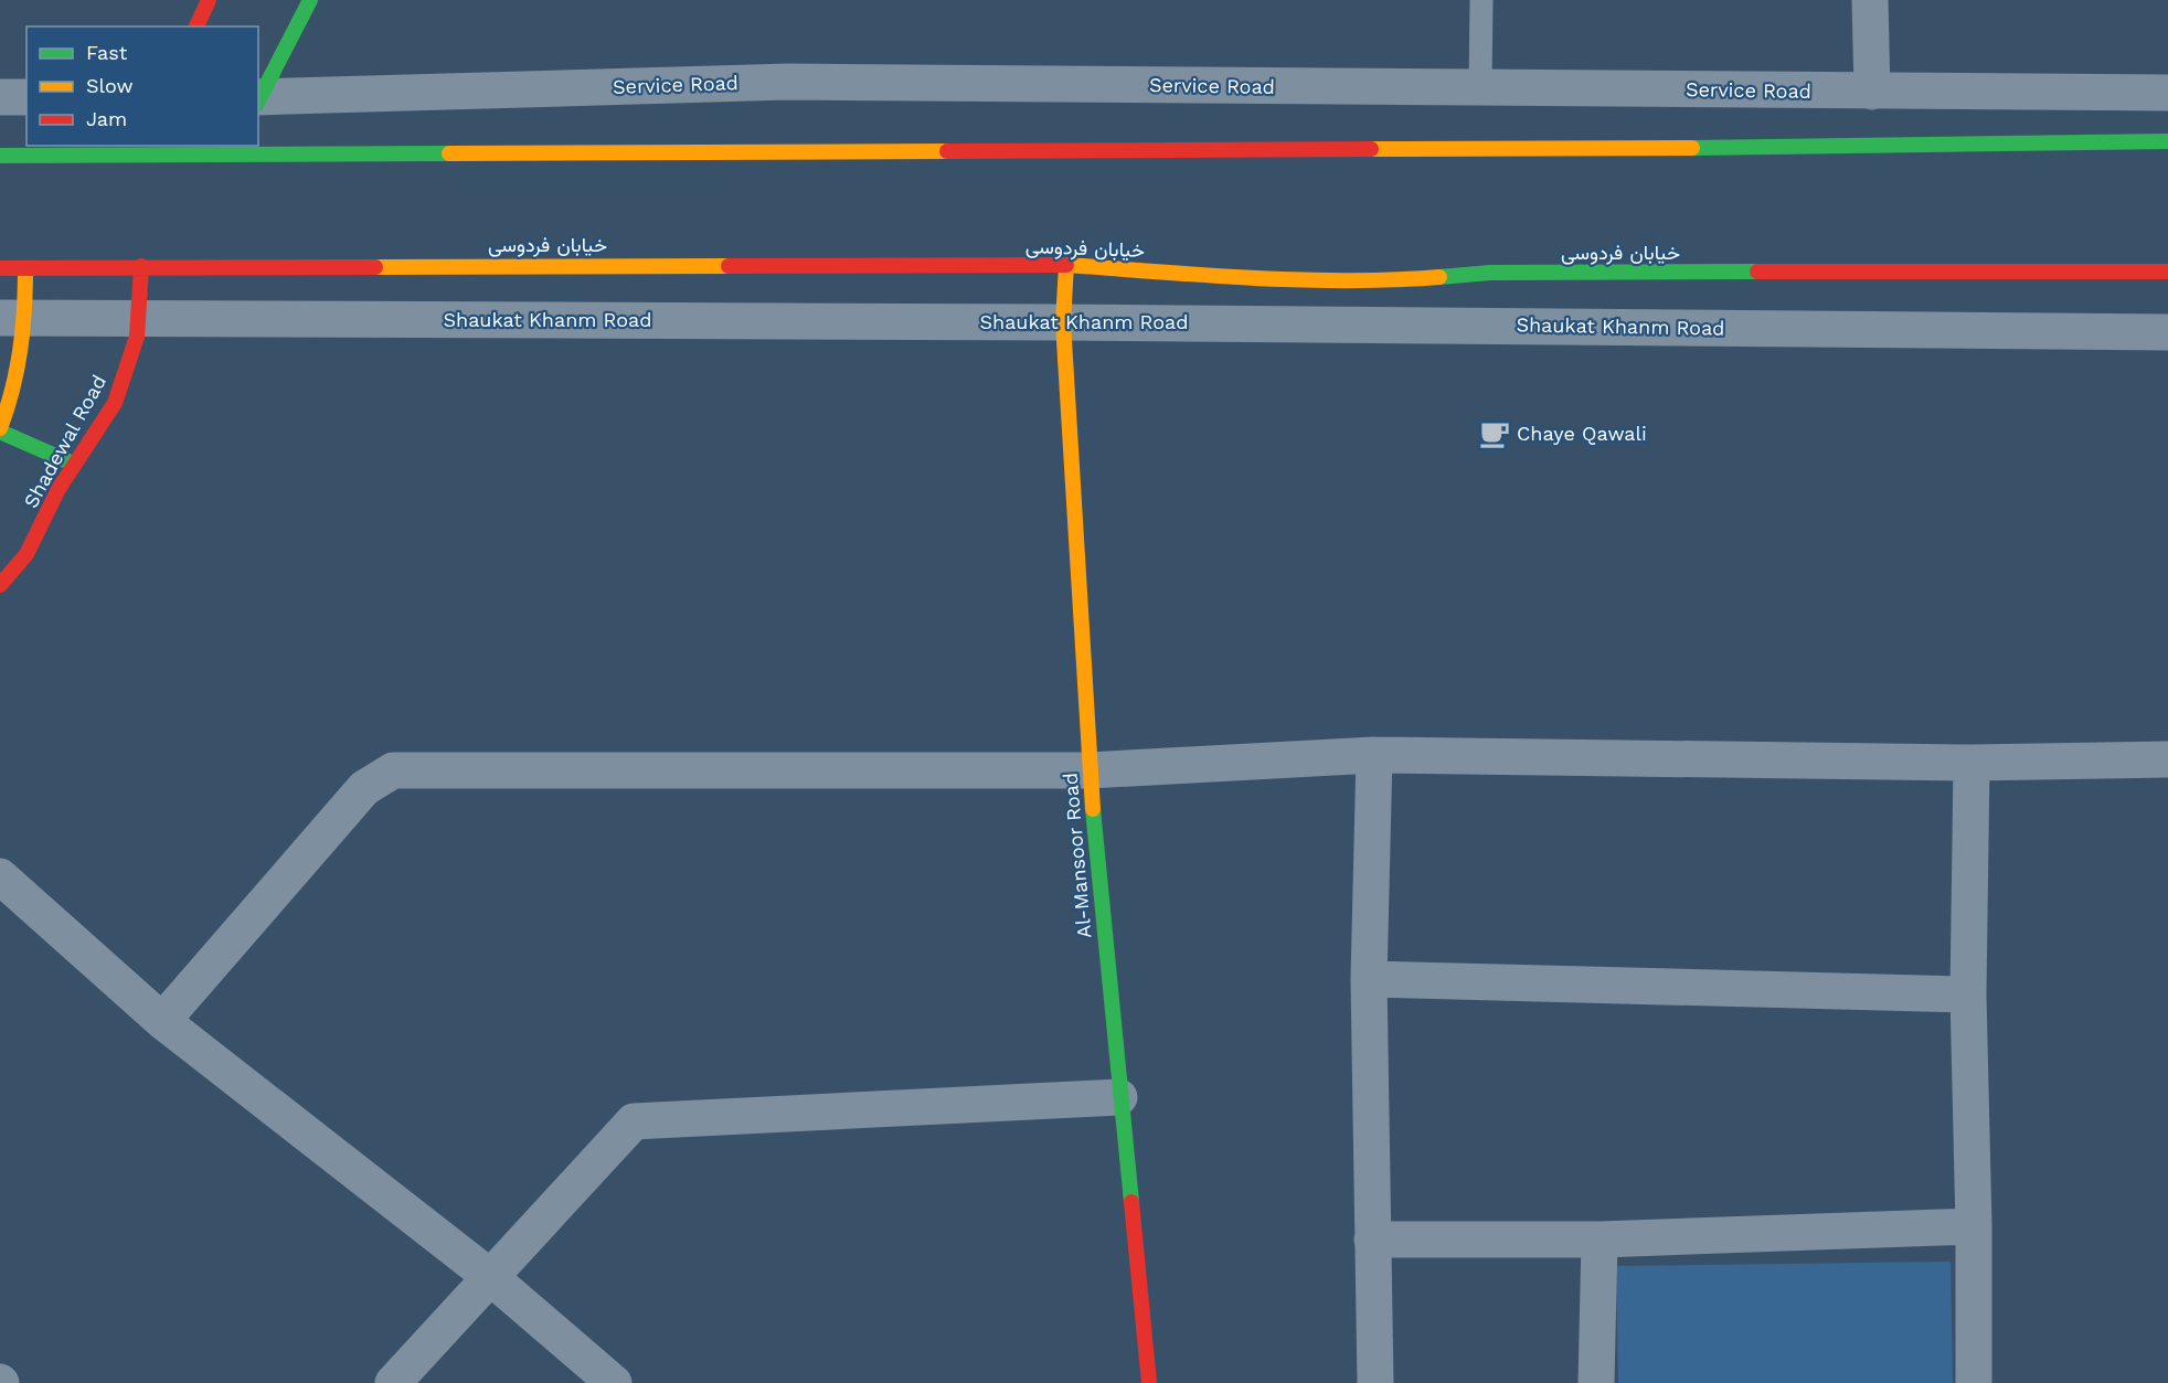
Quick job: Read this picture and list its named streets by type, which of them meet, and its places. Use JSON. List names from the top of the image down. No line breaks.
{"streets":{"main road":["خیابان فردوسی","Shadewal Road","Al-Mansoor Road"],"street":["Service Road","Shaukat Khanm Road"]},"crossings":[["خیابان فردوسی","Shadewal Road"],["خیابان فردوسی","Al-Mansoor Road"],["Shaukat Khanm Road","Shadewal Road"],["Shaukat Khanm Road","Al-Mansoor Road"]],"places":{"cafe":["Chaye Qawali"]},"legend":["Fast","Slow","Jam"]}
